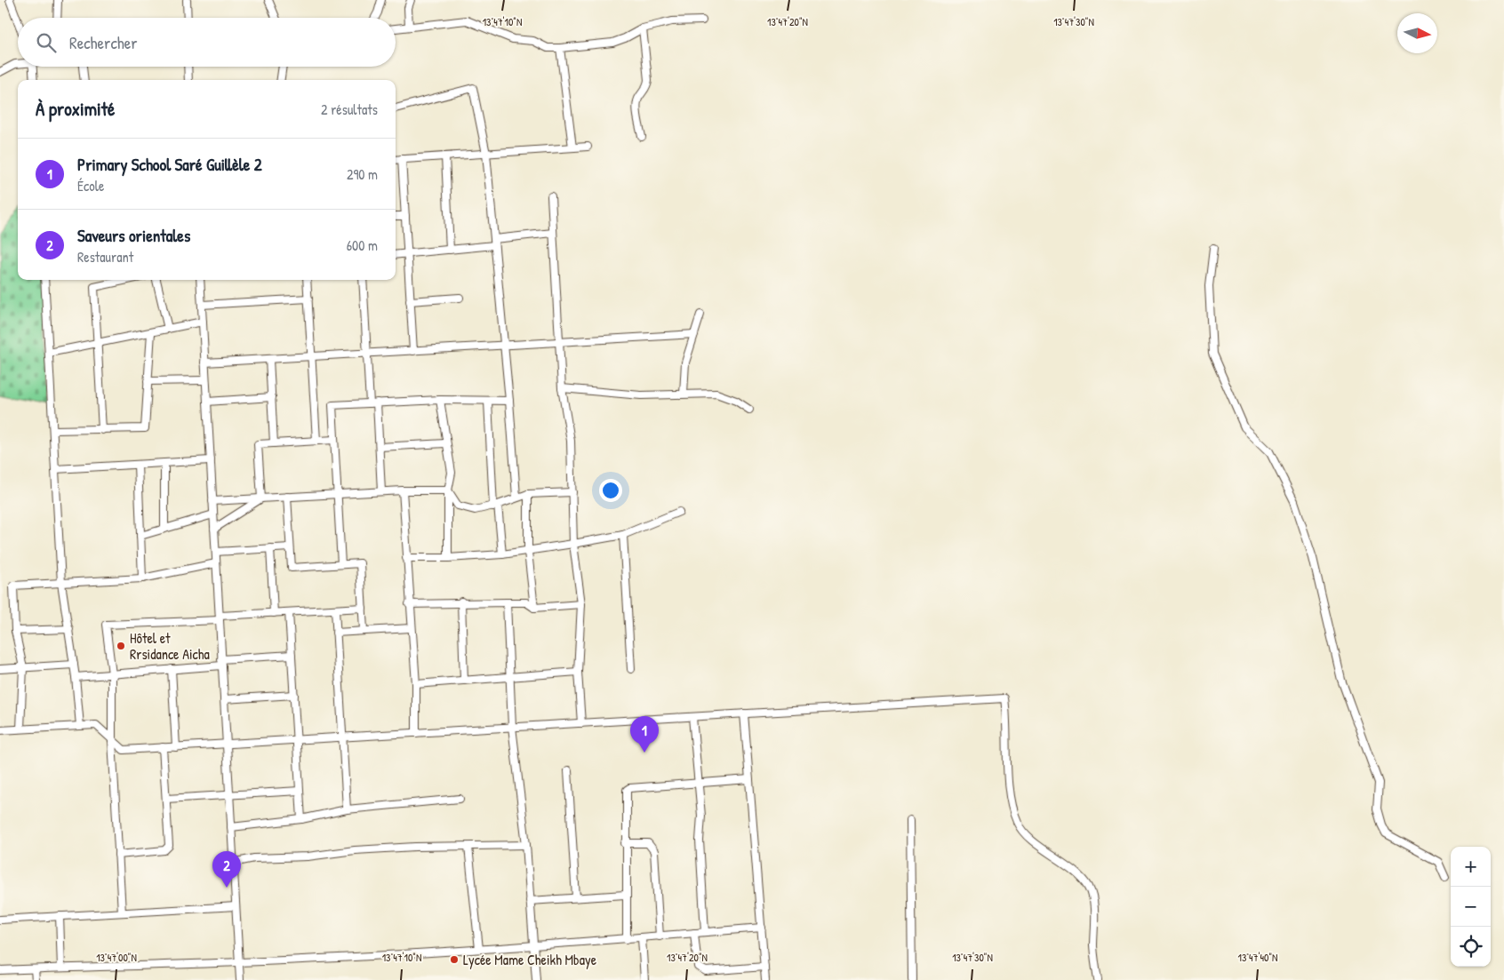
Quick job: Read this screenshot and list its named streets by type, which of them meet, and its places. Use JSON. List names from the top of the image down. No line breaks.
{"places":["Hôtel et Rrsidance Aicha","Lycée Mame Cheikh Mbaye"],"north":"right","page":{"search":"Rechercher","heading":["À proximité","2 résultats"],"list":[{"mark":"1","name":"Primary School Saré Guillèle 2","note":"École","value":"290 m"},{"mark":"2","name":"Saveurs orientales","note":"Restaurant","value":"600 m"}],"pins":["1","2"],"map_buttons":["+","−"]},"coordinates":["13°47'10\"N","13°47'20\"N","13°47'30\"N","13°47'00\"N","13°47'40\"N"]}
